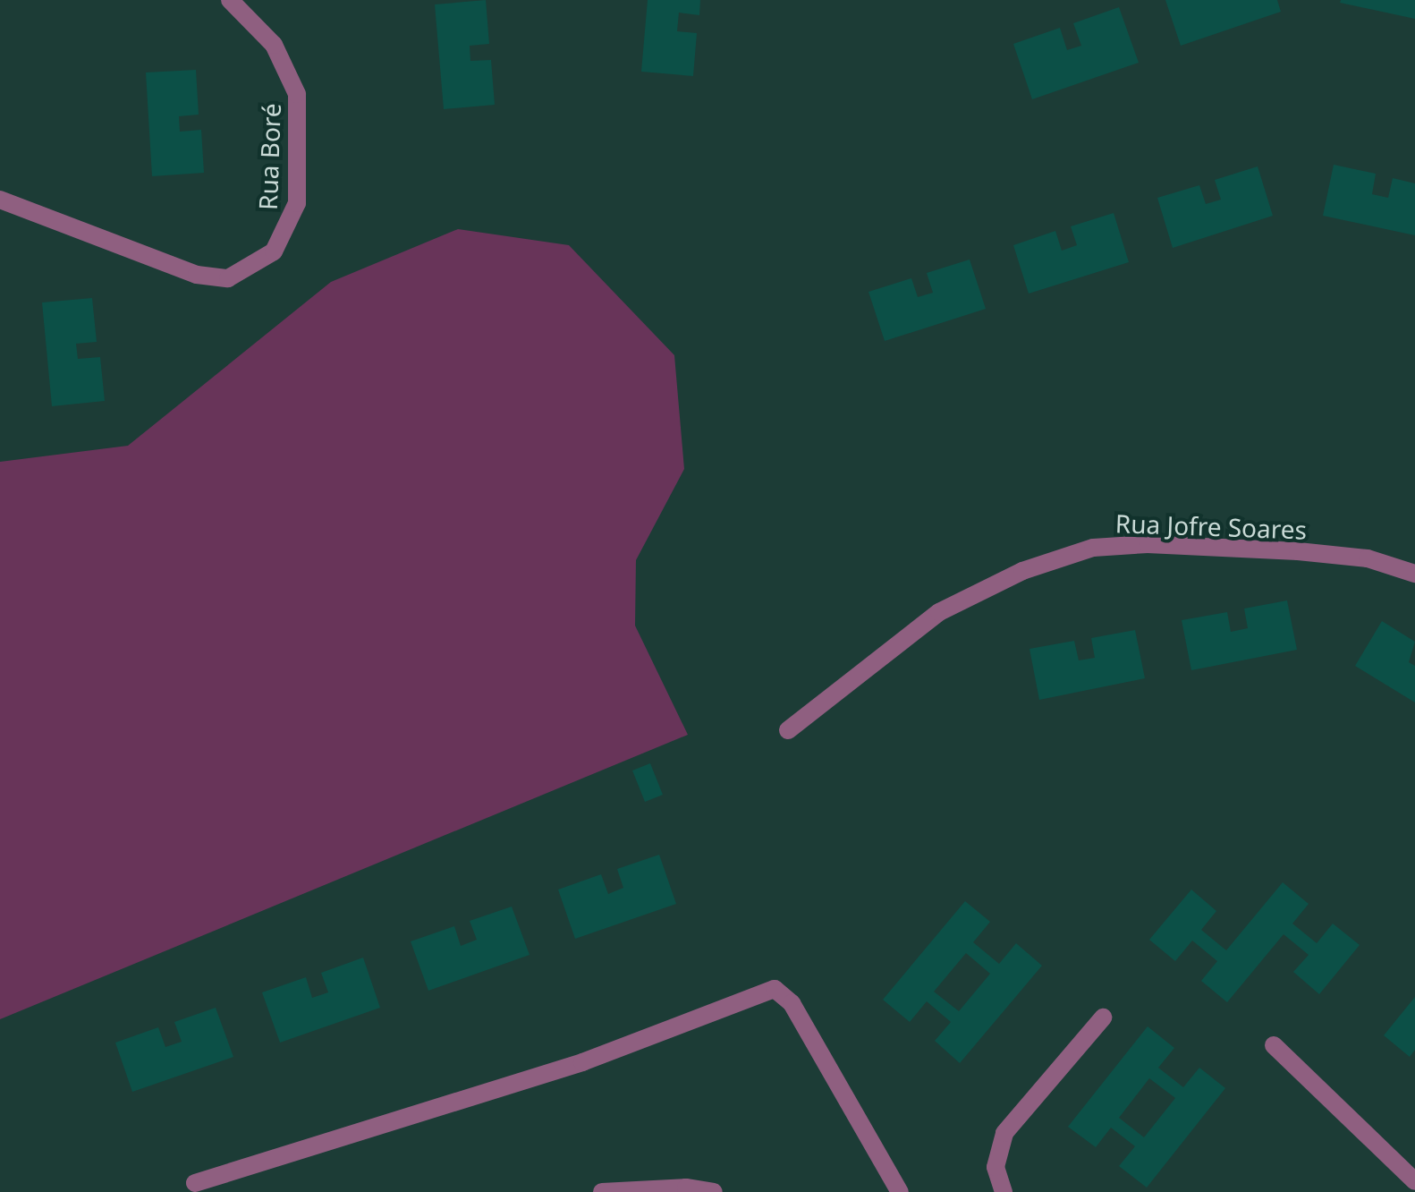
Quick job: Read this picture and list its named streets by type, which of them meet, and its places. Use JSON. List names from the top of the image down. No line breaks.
{"streets":{"street":["Rua Boré","Rua Jofre Soares"]}}
